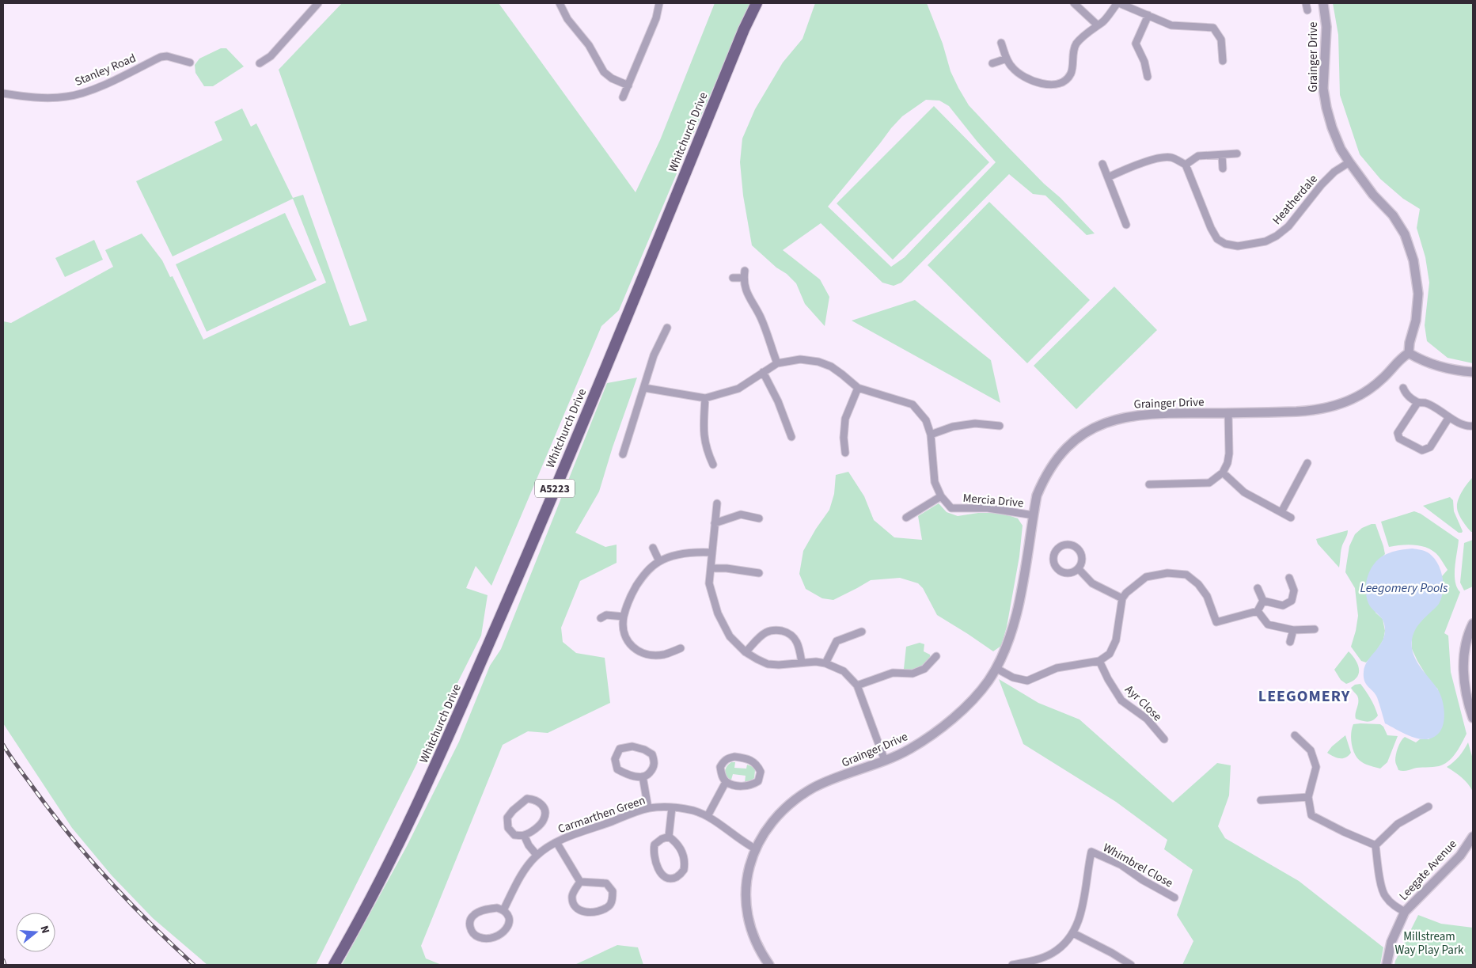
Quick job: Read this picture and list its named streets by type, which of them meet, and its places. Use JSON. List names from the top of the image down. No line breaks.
{"streets":{"main road":["Whitchurch Drive","A5223"],"street":["Grainger Drive","Stanley Road","Heatherdale","Mercia Drive","Ayr Close","Carmarthen Green","Whimbrel Close","Leegate Avenue"]},"crossings":[["Grainger Drive","Heatherdale"],["Grainger Drive","Mercia Drive"],["Grainger Drive","Carmarthen Green"]],"districts":["LEEGOMERY"],"water":["Leegomery Pools"],"parks":["Millstream Way Play Park"],"north":"right"}
